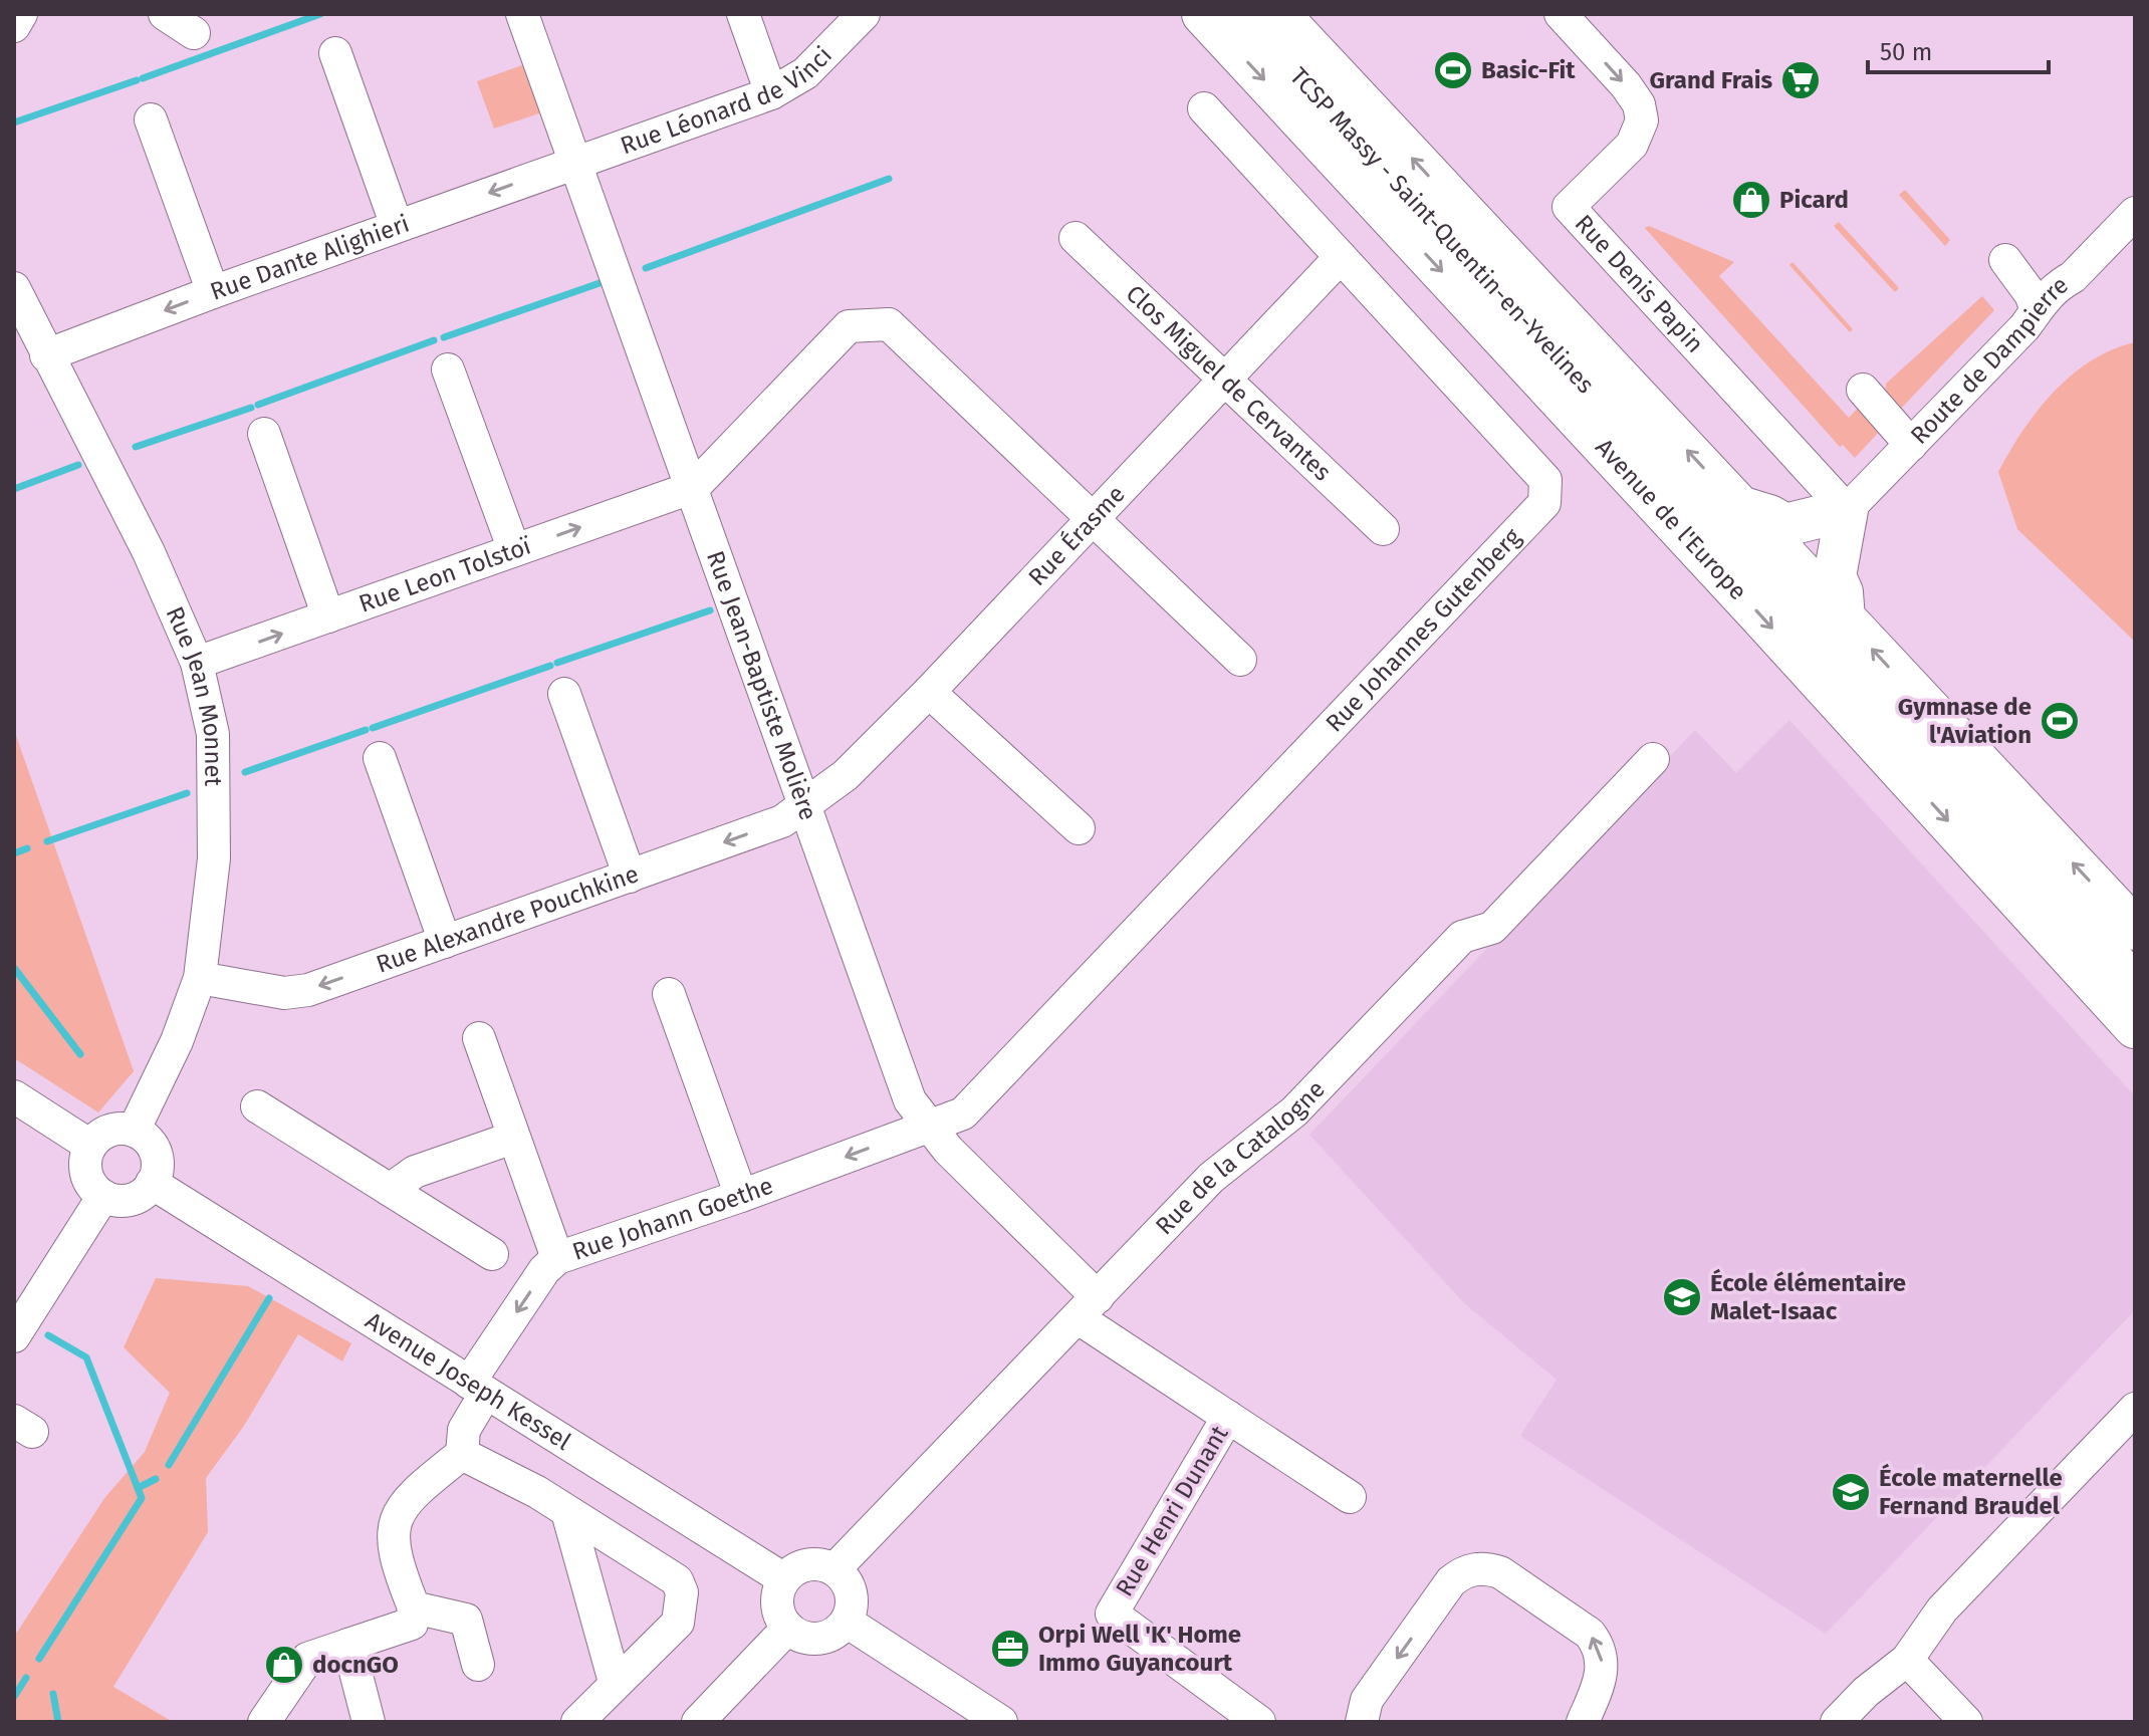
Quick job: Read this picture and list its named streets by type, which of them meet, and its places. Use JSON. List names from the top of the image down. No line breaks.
{"streets":{"main road":["Avenue de l'Europe"],"street":["Rue Léonard de Vinci","TCSP Massy - Saint-Quentin-en-Yvelines","Rue Dante Alighieri","Rue Denis Papin","Route de Dampierre","Clos Miguel de Cervantes","Rue Érasme","Rue Leon Tolstoï","Rue Johannes Gutenberg","Rue Jean-Baptiste Molière","Rue Jean Monnet","Rue Alexandre Pouchkine","Rue de la Catalogne","Rue Johann Goethe","Avenue Joseph Kessel","Rue Henri Dunant"]},"crossings":[["Rue Léonard de Vinci","Rue Dante Alighieri"],["Rue Léonard de Vinci","Rue Jean-Baptiste Molière"],["Rue Dante Alighieri","Rue Jean-Baptiste Molière"],["Rue Dante Alighieri","Rue Jean Monnet"],["Rue Denis Papin","Route de Dampierre"],["Clos Miguel de Cervantes","Rue Érasme"],["Rue Érasme","Rue Johannes Gutenberg"],["Rue Érasme","Rue Jean-Baptiste Molière"],["Rue Érasme","Rue Alexandre Pouchkine"],["Rue Leon Tolstoï","Rue Jean-Baptiste Molière"],["Rue Leon Tolstoï","Rue Jean Monnet"],["Rue Johannes Gutenberg","Rue Jean-Baptiste Molière"],["Rue Johannes Gutenberg","Rue Johann Goethe"],["Rue Jean-Baptiste Molière","Rue Alexandre Pouchkine"],["Rue Jean-Baptiste Molière","Rue de la Catalogne"],["Rue Jean-Baptiste Molière","Rue Johann Goethe"],["Rue Jean-Baptiste Molière","Rue Henri Dunant"],["Rue Jean Monnet","Rue Alexandre Pouchkine"],["Rue Jean Monnet","Avenue Joseph Kessel"],["Rue de la Catalogne","Avenue Joseph Kessel"],["Rue de la Catalogne","Rue Henri Dunant"],["Rue Johann Goethe","Avenue Joseph Kessel"]],"one_way":["Rue Dante Alighieri","Rue Denis Papin","Rue Leon Tolstoï","Rue Johann Goethe"],"places":{"sports":["Basic-Fit","Gymnase de l'Aviation"],"supermarket":["Grand Frais"],"shop":["Picard","docnGO"],"school or university":["École élémentaire Malet-Isaac","École maternelle Fernand Braudel"],"office":["Orpi Well 'K' Home Immo Guyancourt"]},"scale_bar":"50 m"}
